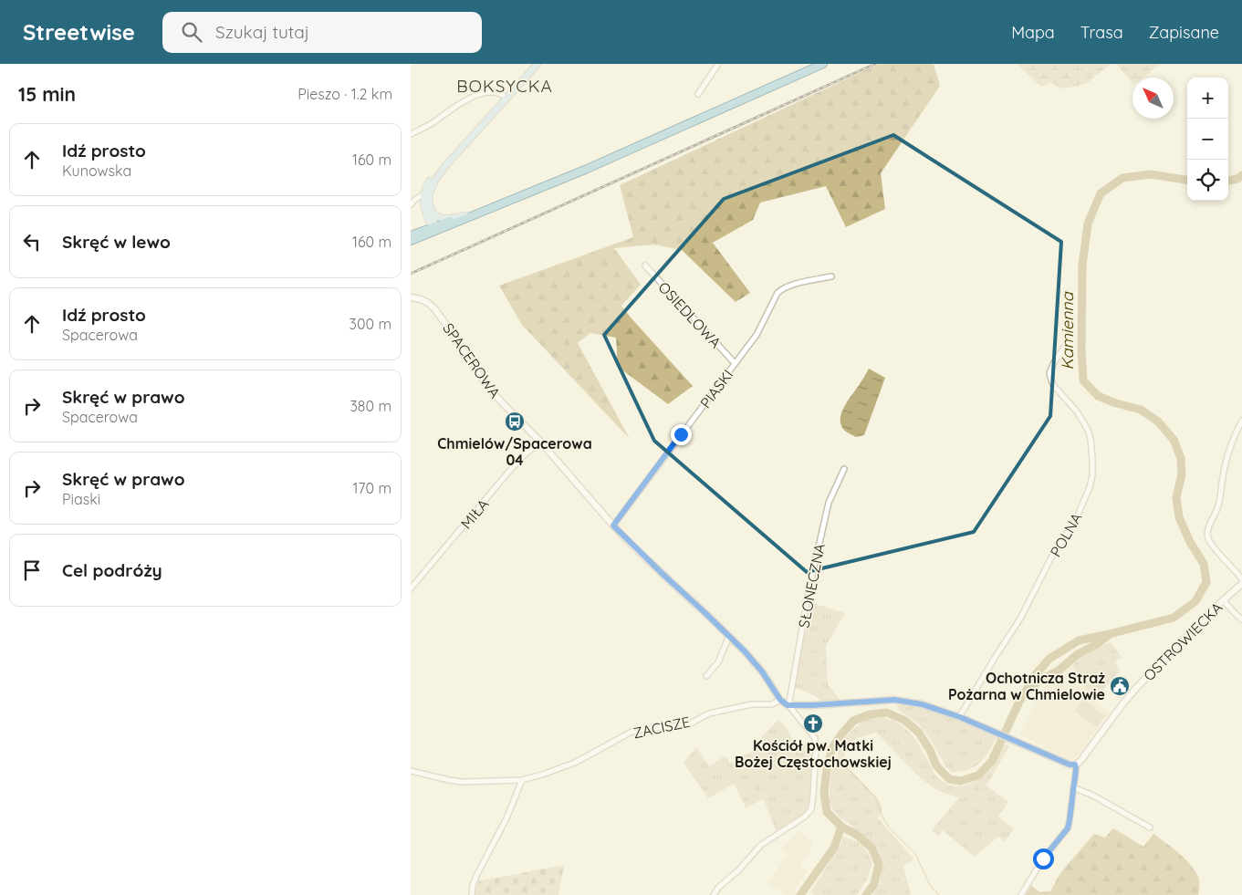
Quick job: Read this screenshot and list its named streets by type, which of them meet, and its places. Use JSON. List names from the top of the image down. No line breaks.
{"streets":{"street":["OSIEDLOWA","SPACEROWA","PIASKI","MIŁA","POLNA","SŁONECZNA","OSTROWIECKA","ZACISZE"]},"crossings":[["OSIEDLOWA","PIASKI"],["SPACEROWA","PIASKI"],["SPACEROWA","MIŁA"],["SPACEROWA","SŁONECZNA"],["SPACEROWA","ZACISZE"]],"districts":["BOKSYCKA"],"water":["Kamienna"],"places":{"bus stop":["Chmielów/Spacerowa 04"],"public building":["Ochotnicza Straż Pożarna w Chmielowie"],"church":["Kościół pw. Matki Bożej Częstochowskiej"]},"north":"top left","page":{"header":"Streetwise","search":"Szukaj tutaj","nav":["Mapa","Trasa","Zapisane"],"heading":["15 min","Pieszo · 1.2 km"],"map_buttons":["+","−"],"list":[["Idź prosto","Kunowska","160 m"],["Skręć w lewo","160 m"],["Idź prosto","Spacerowa","300 m"],["Skręć w prawo","Spacerowa","380 m"],["Skręć w prawo","Piaski","170 m"],"Cel podróży"]}}
